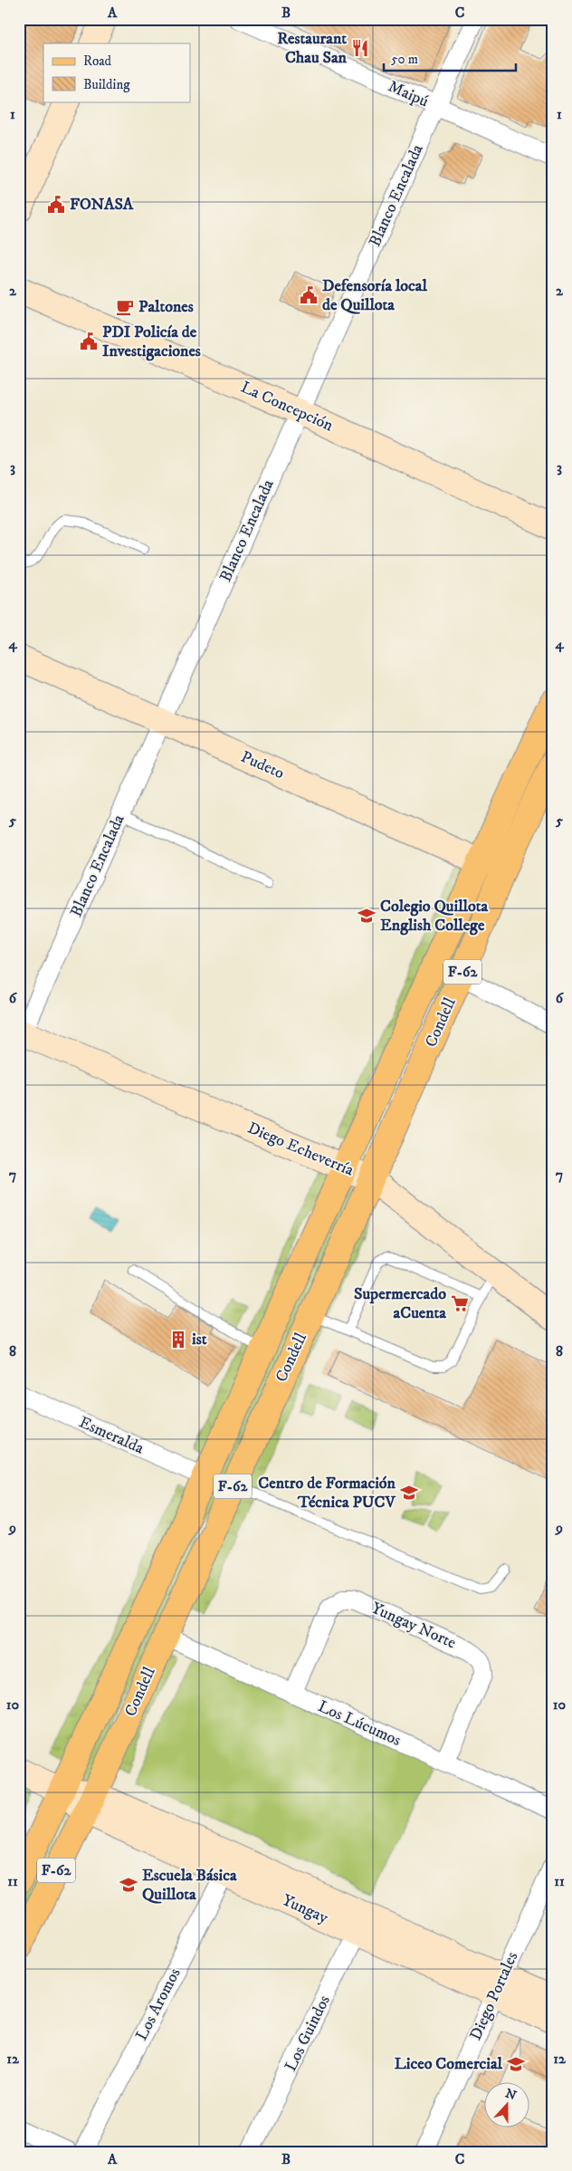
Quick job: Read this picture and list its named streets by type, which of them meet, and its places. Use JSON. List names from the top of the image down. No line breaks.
{"streets":{"main road":["La Concepción","Pudeto","F-62","Condell","Diego Echeverría","Yungay"],"street":["Maipú","Blanco Encalada","Esmeralda","Yungay Norte","Los Lúcumos","Diego Portales","Los Aromos","Los Guindos"]},"crossings":[["Maipú","Blanco Encalada"],["Blanco Encalada","La Concepción"],["Blanco Encalada","Pudeto"],["Blanco Encalada","Diego Echeverría"],["Pudeto","Condell"],["Condell","Diego Echeverría"],["Condell","Esmeralda"],["Condell","Los Lúcumos"],["Condell","Yungay"],["Yungay Norte","Los Lúcumos"],["Yungay","Diego Portales"],["Yungay","Los Aromos"],["Yungay","Los Guindos"]],"places":{"restaurant":["Restaurant Chau San"],"public building":["FONASA","Defensoría local de Quillota","PDI Policía de Investigaciones"],"cafe":["Paltones"],"school or university":["Colegio Quillota English College","Centro de Formación Técnica PUCV","Escuela Básica Quillota","Liceo Comercial"],"supermarket":["Supermercado aCuenta"],"building":["ist"]},"legend":["Road","Building"],"scale_bar":"50 m","north":"top","grid":{"columns":["A","B","C"],"rows":["1","2","3","4","5","6","7","8","9","10","11","12"]}}
